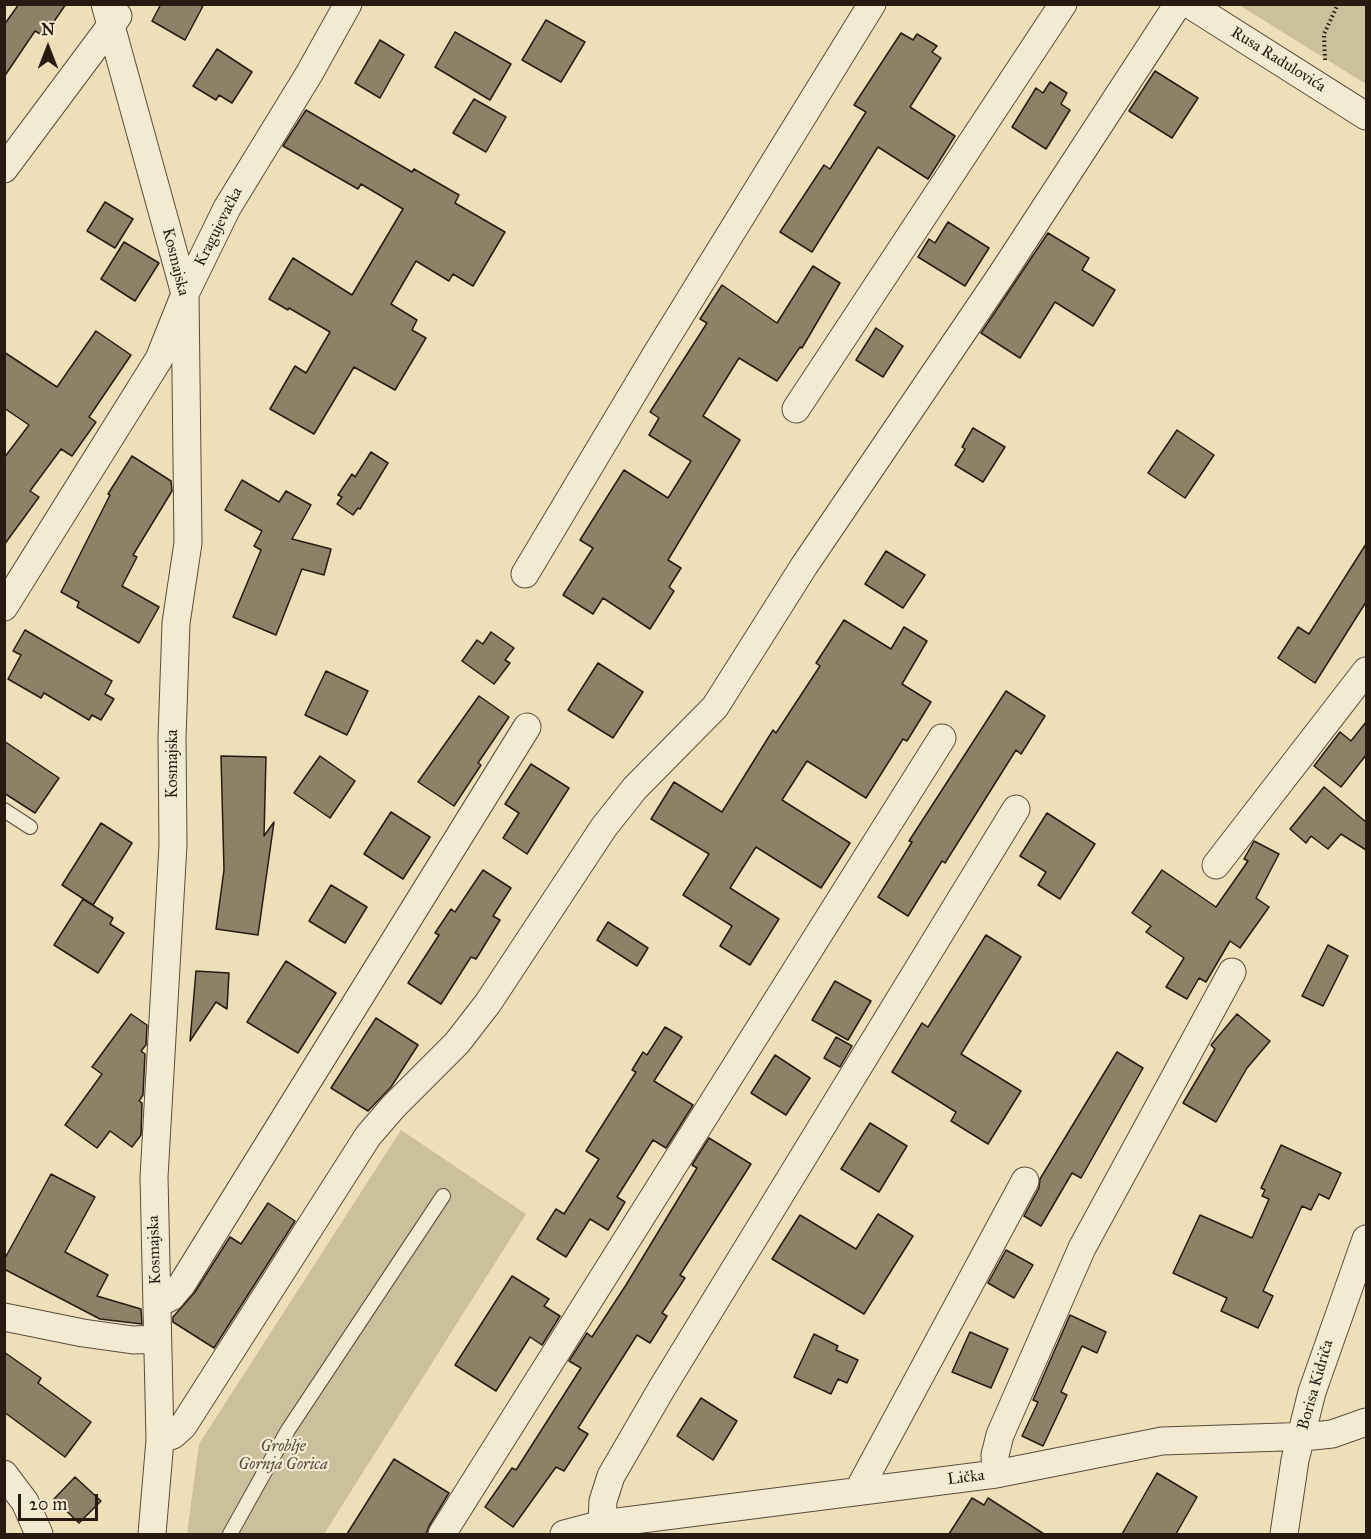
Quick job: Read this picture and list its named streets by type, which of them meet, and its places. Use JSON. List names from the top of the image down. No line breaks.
{"streets":{"street":["Rusa Radulovića","Kragujevačka","Kosmajska","Borisa Kidriča","Lička"]},"crossings":[["Kragujevačka","Kosmajska"],["Borisa Kidriča","Lička"]],"parks":["Groblje Gornja Gorica"],"scale_bar":"20 m","north":"top"}
